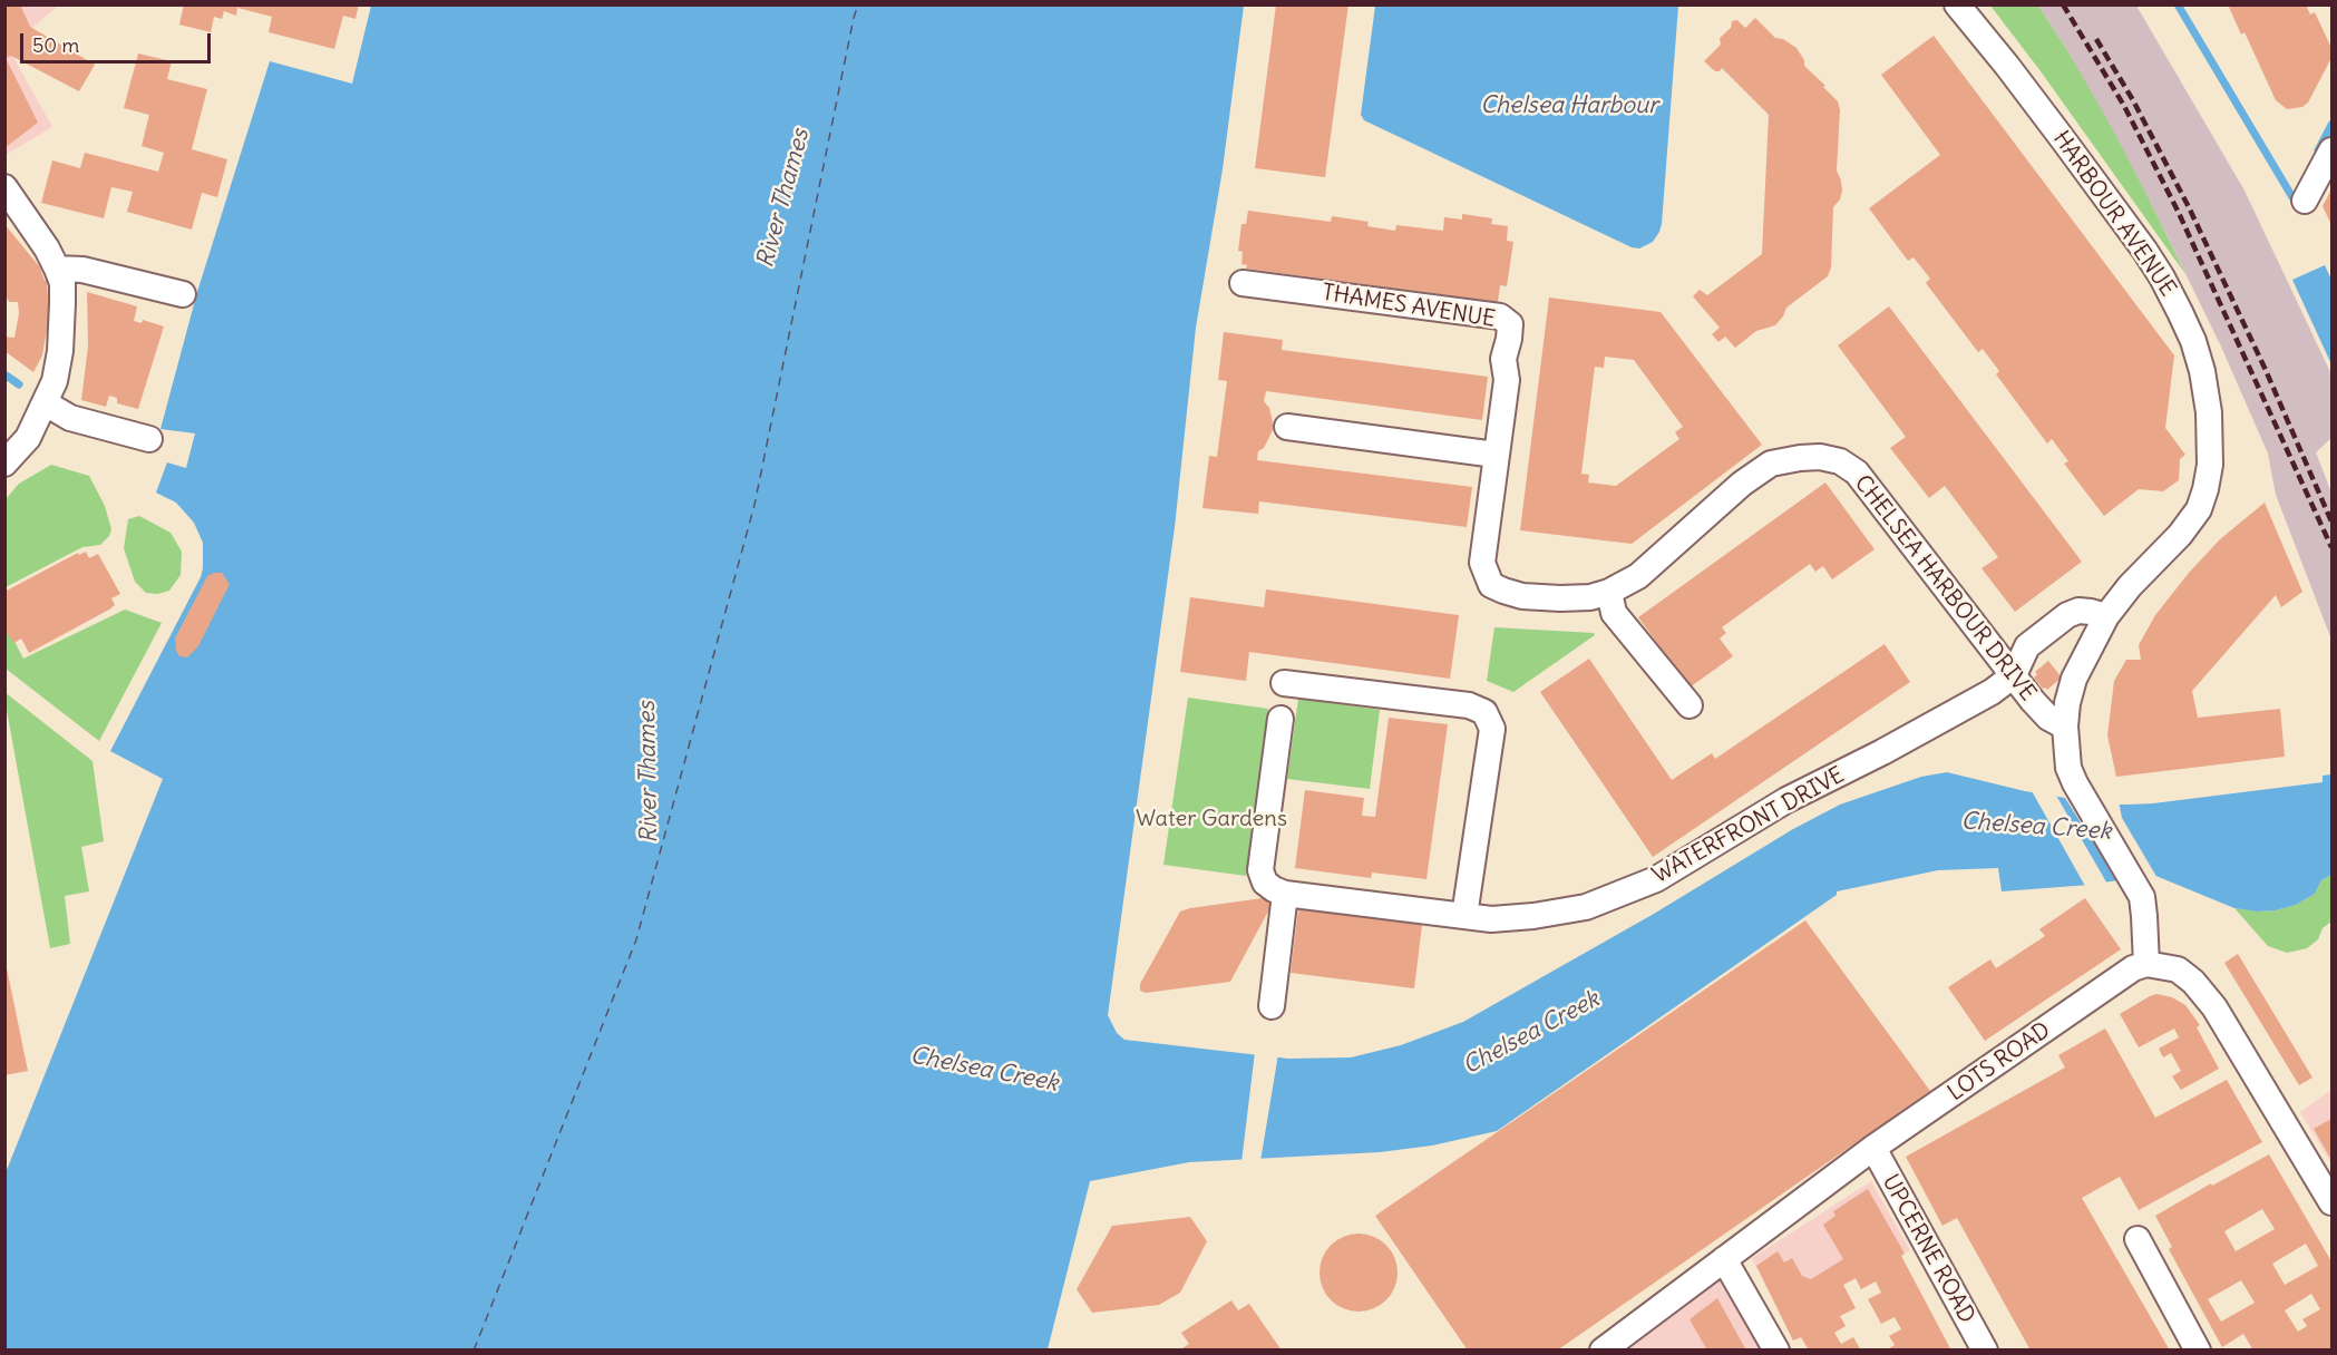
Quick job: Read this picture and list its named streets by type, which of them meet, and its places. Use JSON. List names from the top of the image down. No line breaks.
{"streets":{"street":["HARBOUR AVENUE","THAMES AVENUE","CHELSEA HARBOUR DRIVE","WATERFRONT DRIVE","LOTS ROAD","UPCERNE ROAD"]},"crossings":[["HARBOUR AVENUE","CHELSEA HARBOUR DRIVE"],["THAMES AVENUE","CHELSEA HARBOUR DRIVE"],["CHELSEA HARBOUR DRIVE","WATERFRONT DRIVE"],["LOTS ROAD","UPCERNE ROAD"]],"water":["Chelsea Harbour","River Thames","Chelsea Creek"],"parks":["Water Gardens"],"scale_bar":"50 m"}
